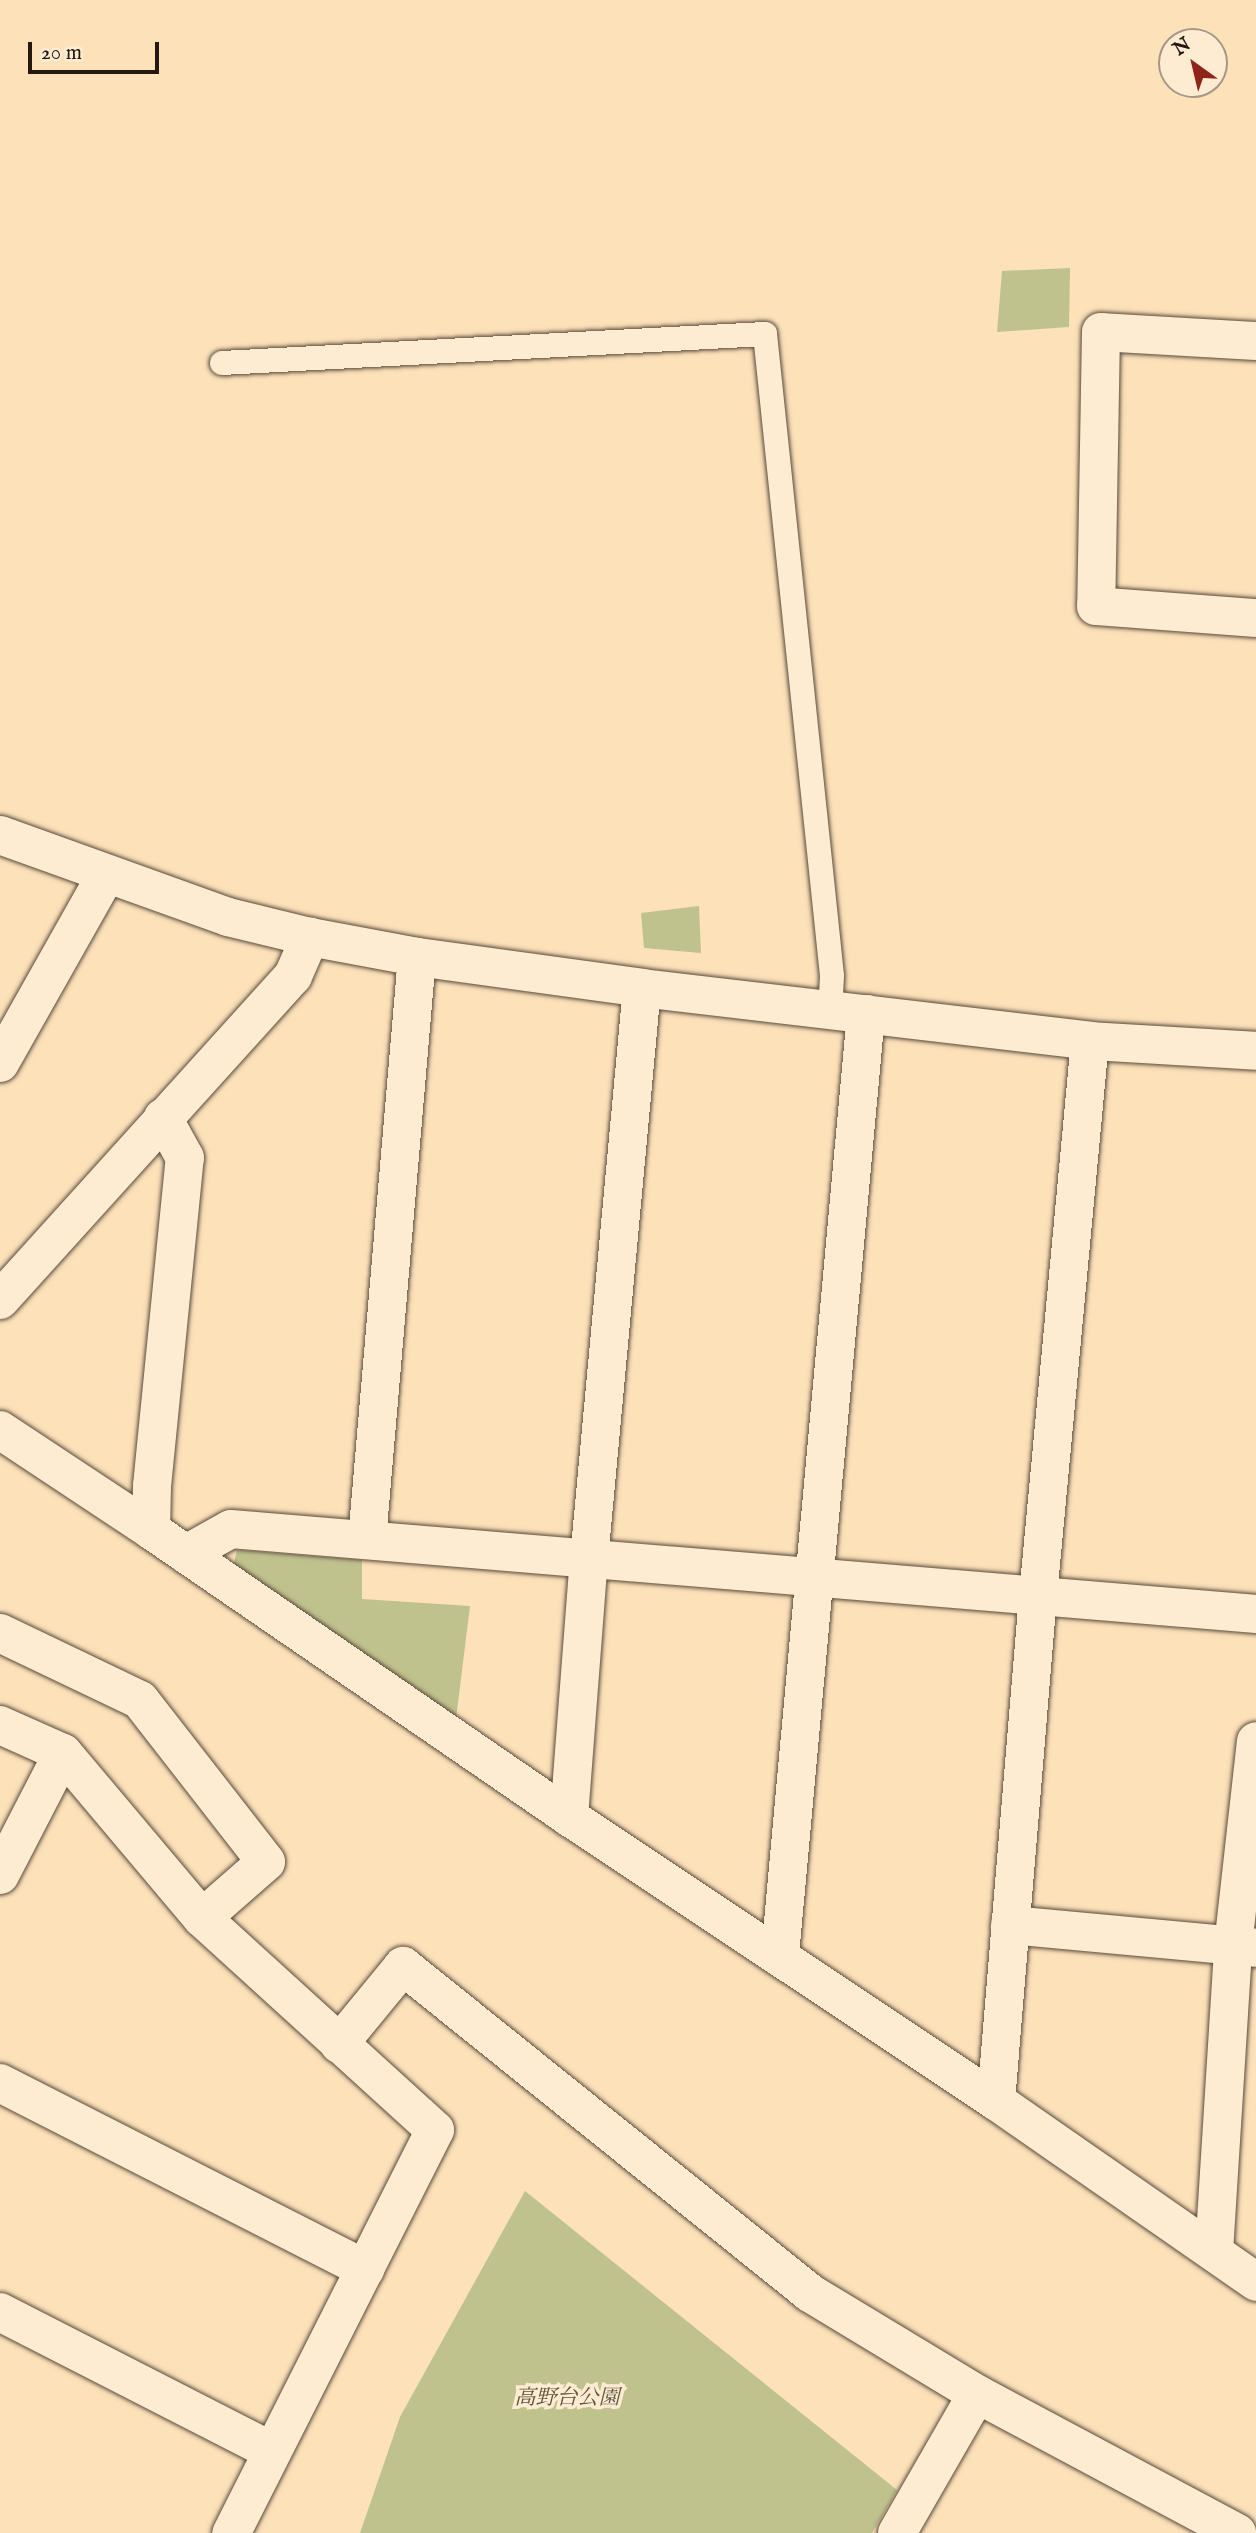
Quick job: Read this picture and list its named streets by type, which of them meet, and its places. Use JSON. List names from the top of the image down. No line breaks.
{"parks":["高野台公園"],"scale_bar":"20 m","north":"top left"}
